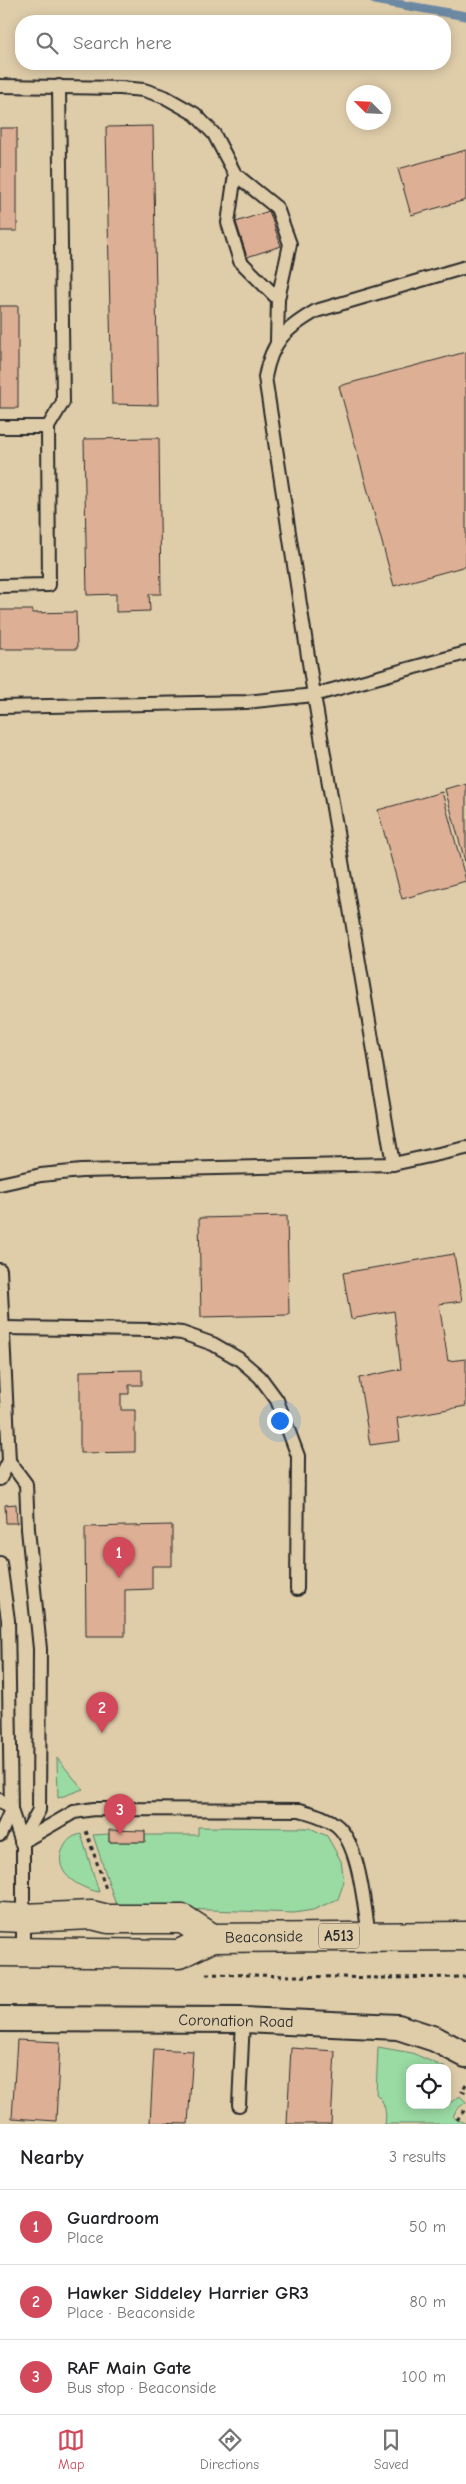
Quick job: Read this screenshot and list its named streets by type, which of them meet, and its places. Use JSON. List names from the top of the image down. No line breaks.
{"streets":{"highway":["A513","Beaconside"],"street":["Coronation Road"]},"north":"top left","page":{"search":"Search here","pins":["1","2","3"],"heading":["Nearby","3 results"],"list":[{"mark":"1","name":"Guardroom","note":"Place","value":"50 m"},{"mark":"2","name":"Hawker Siddeley Harrier GR3","note":"Place · Beaconside","value":"80 m"},{"mark":"3","name":"RAF Main Gate","note":"Bus stop · Beaconside","value":"100 m"}],"nav":["Map","Directions","Saved"]}}
